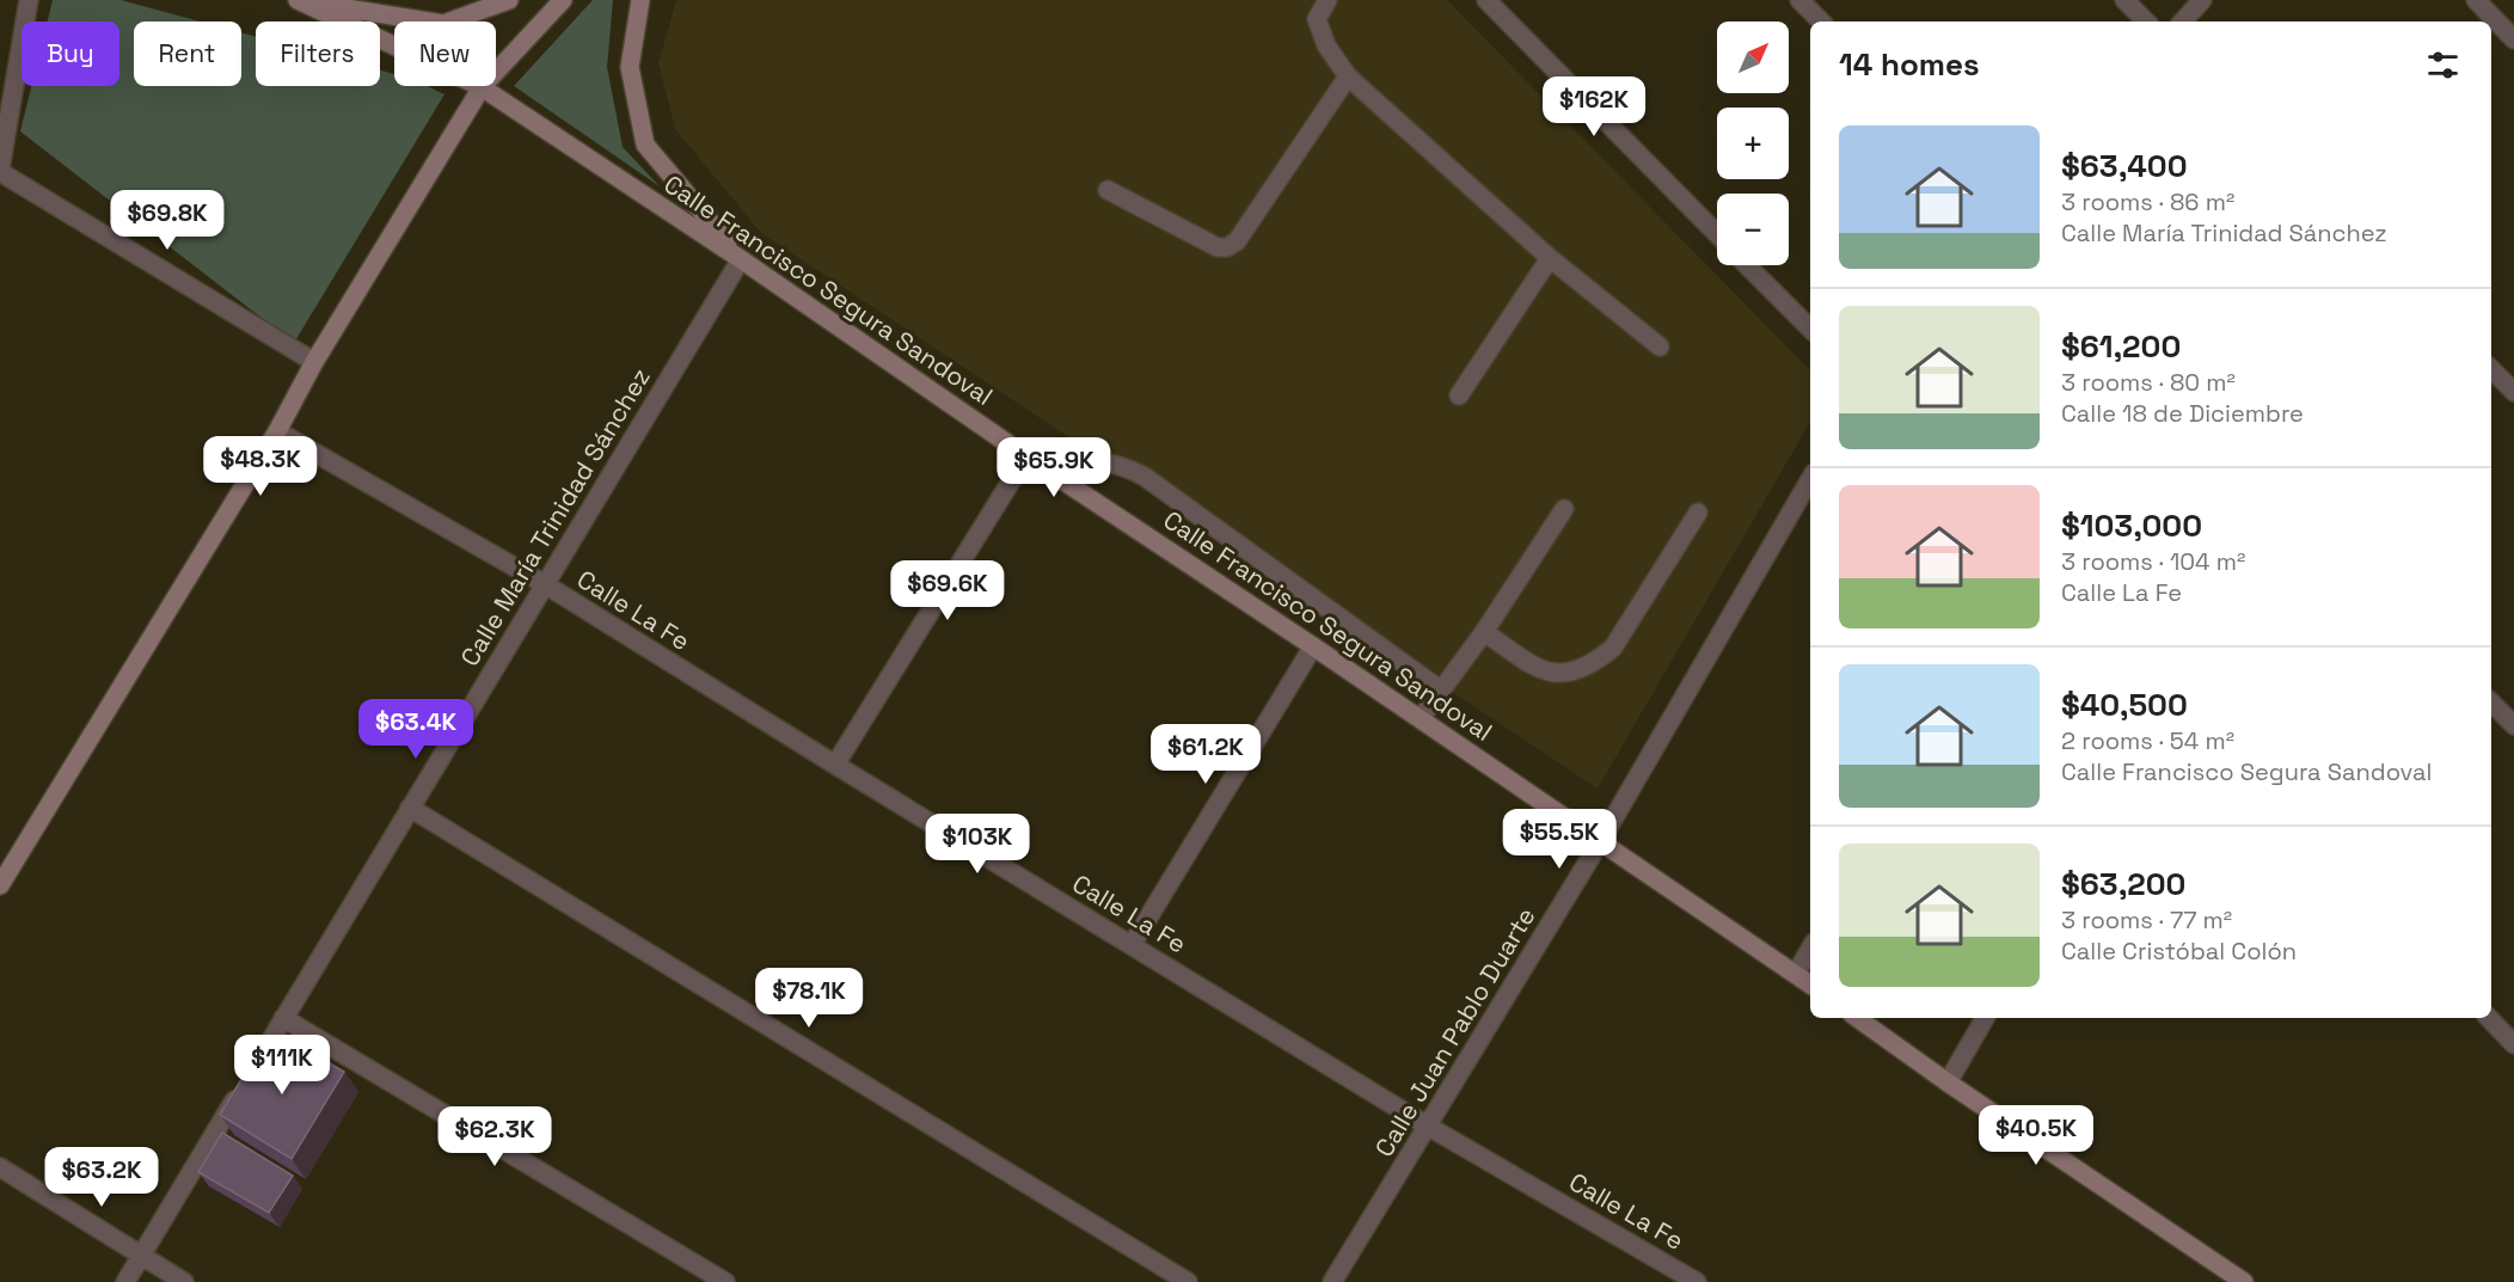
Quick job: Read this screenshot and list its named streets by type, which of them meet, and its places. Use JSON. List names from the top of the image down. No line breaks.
{"streets":{"main road":["Calle Francisco Segura Sandoval"],"street":["Calle María Trinidad Sánchez","Calle La Fe","Calle Juan Pablo Duarte"]},"crossings":[["Calle Francisco Segura Sandoval","Calle María Trinidad Sánchez"],["Calle Francisco Segura Sandoval","Calle Juan Pablo Duarte"],["Calle María Trinidad Sánchez","Calle La Fe"],["Calle La Fe","Calle Juan Pablo Duarte"]],"north":"top right","page":{"map_buttons":["+","−"],"chip":["Buy","Rent","Filters","New"],"heading":"14 homes","price":["$162K","$69.8K","$48.3K","$65.9K","$69.6K","$63.4K","$61.2K","$55.5K","$103K","$78.1K","$111K","$40.5K","$62.3K","$63.2K"],"list":[{"name":"$63,400","note":"3 rooms · 86 m² · Calle María Trinidad Sánchez"},{"name":"$61,200","note":"3 rooms · 80 m² · Calle 18 de Diciembre"},{"name":"$103,000","note":"3 rooms · 104 m² · Calle La Fe"},{"name":"$40,500","note":"2 rooms · 54 m² · Calle Francisco Segura Sandoval"},{"name":"$63,200","note":"3 rooms · 77 m² · Calle Cristóbal Colón"}]}}
